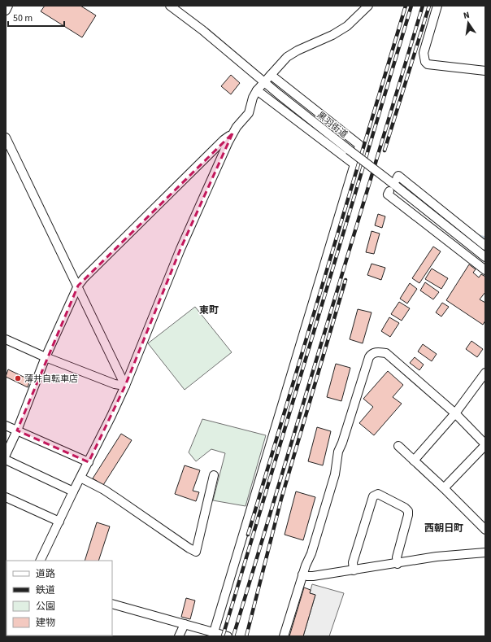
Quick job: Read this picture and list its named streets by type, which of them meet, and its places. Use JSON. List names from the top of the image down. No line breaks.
{"streets":{"street":["黒羽街道"]},"districts":["東町","西朝日町"],"places":["薄井自転車店"],"legend":["道路","鉄道","公園","建物"],"scale_bar":"50 m","north":"top"}
